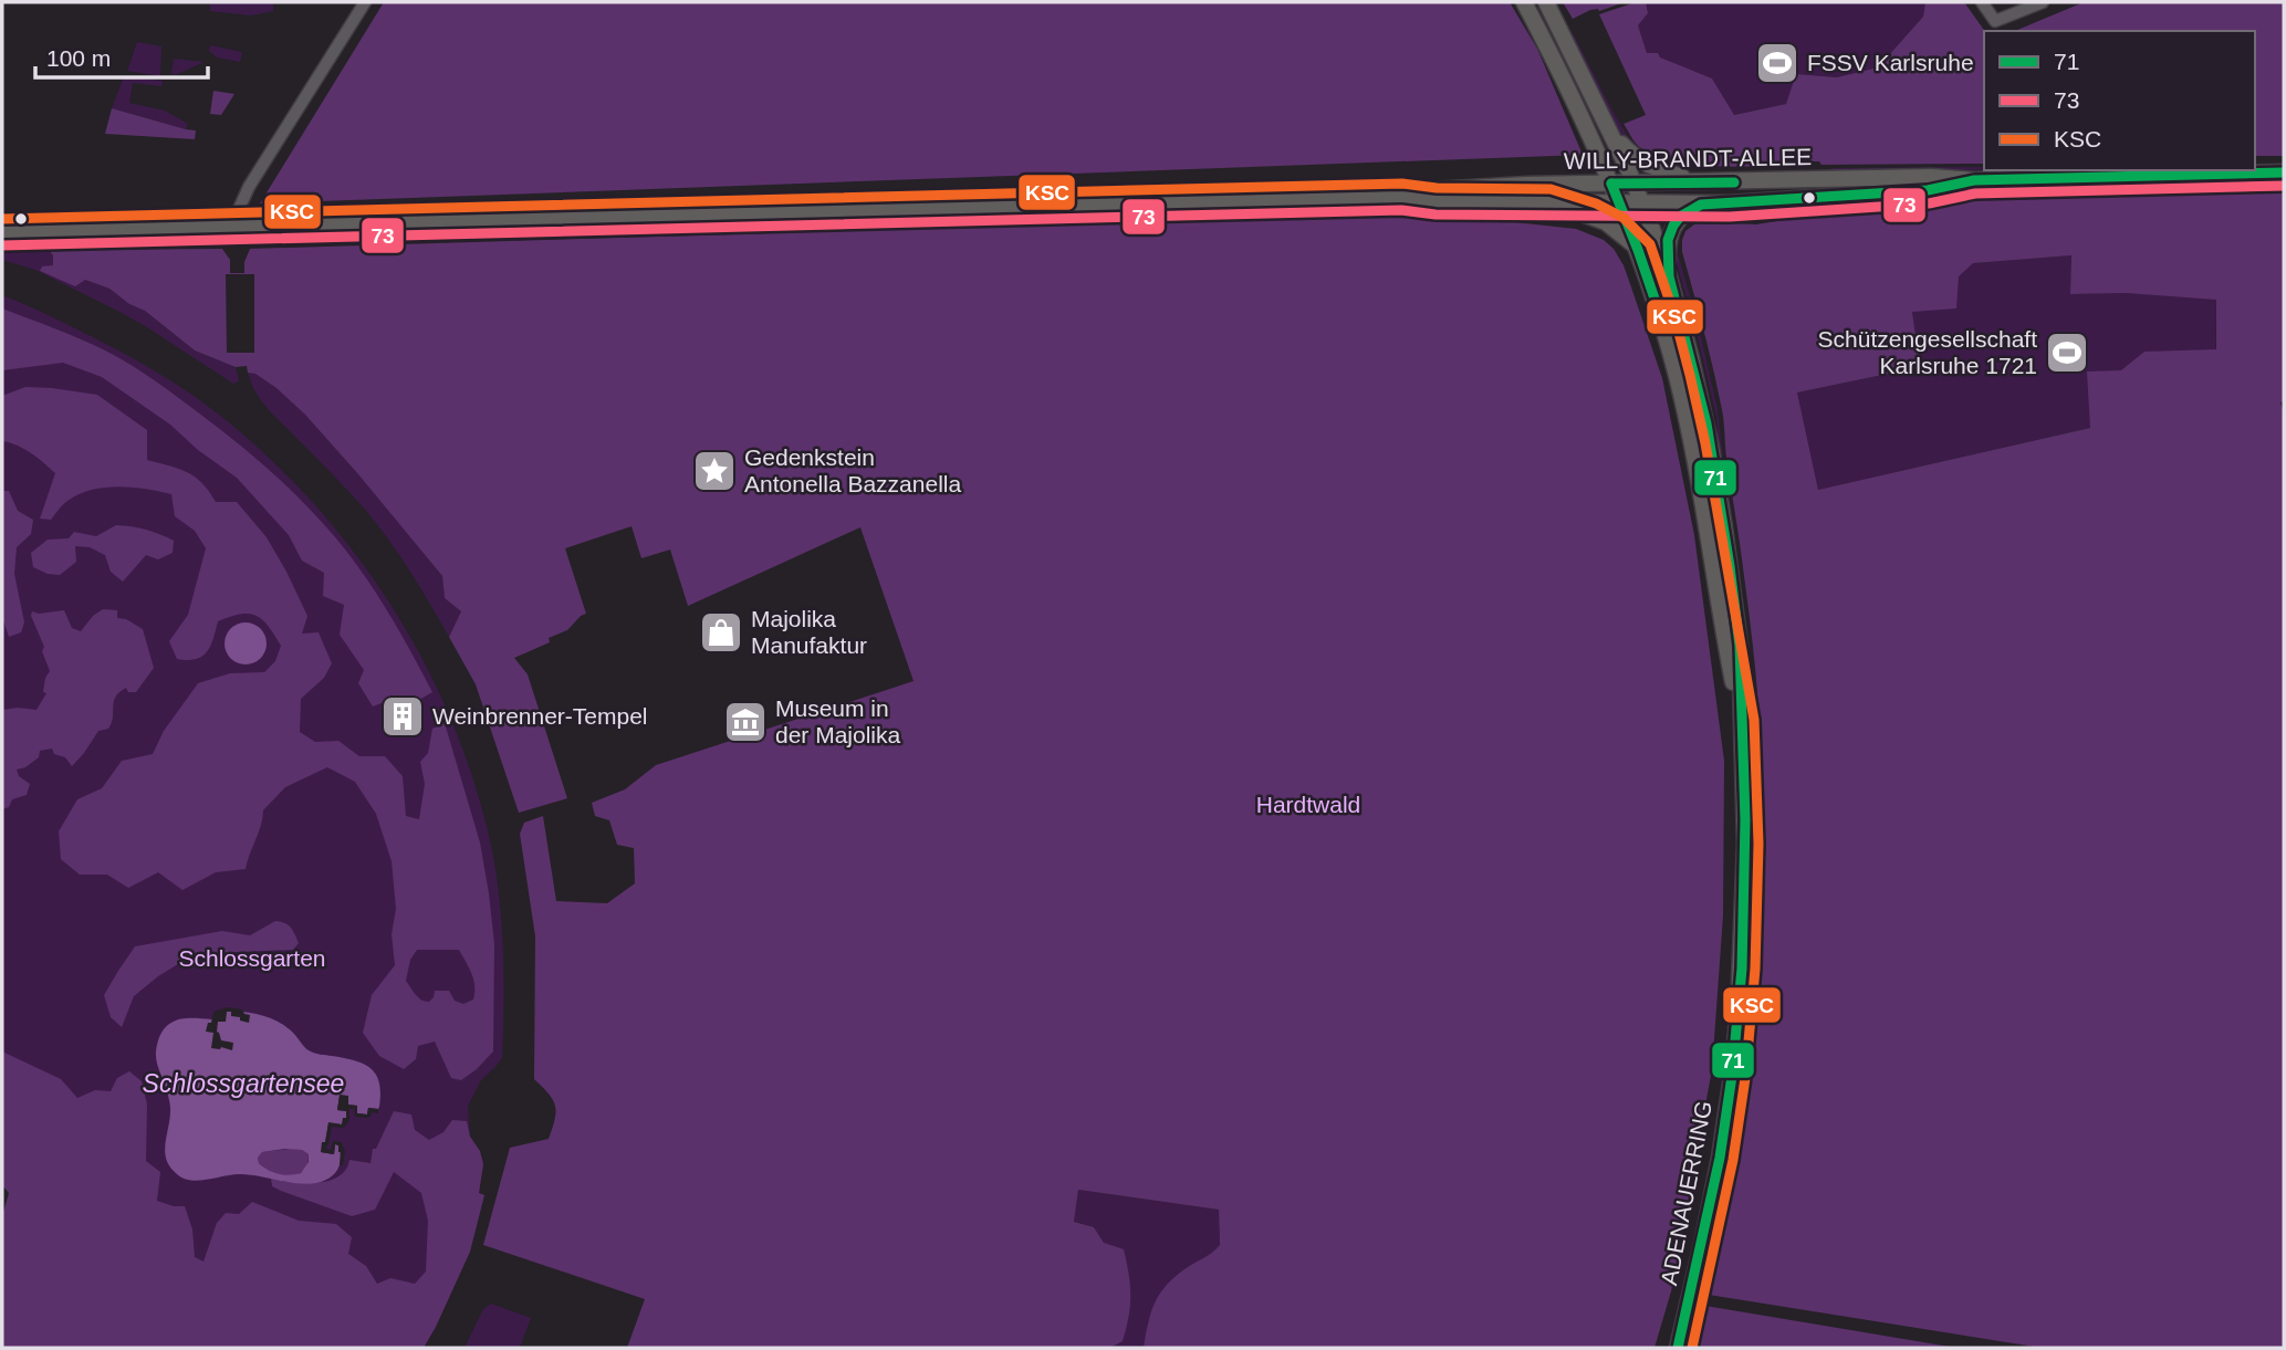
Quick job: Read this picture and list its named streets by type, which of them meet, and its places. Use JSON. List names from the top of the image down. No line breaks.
{"streets":{"main road":["WILLY-BRANDT-ALLEE","ADENAUERRING"]},"crossings":[["WILLY-BRANDT-ALLEE","ADENAUERRING"]],"water":["Schlossgartensee"],"parks":["Hardtwald","Schlossgarten"],"places":{"sports":["FSSV Karlsruhe","Schützengesellschaft Karlsruhe 1721"],"place":["Gedenkstein Antonella Bazzanella"],"shop":["Majolika Manufaktur"],"building":["Weinbrenner-Tempel"],"museum":["Museum in der Majolika"]},"lines":["transit line 71","transit line KSC","transit line 73"],"legend":["71","73","KSC"],"scale_bar":"100 m"}
